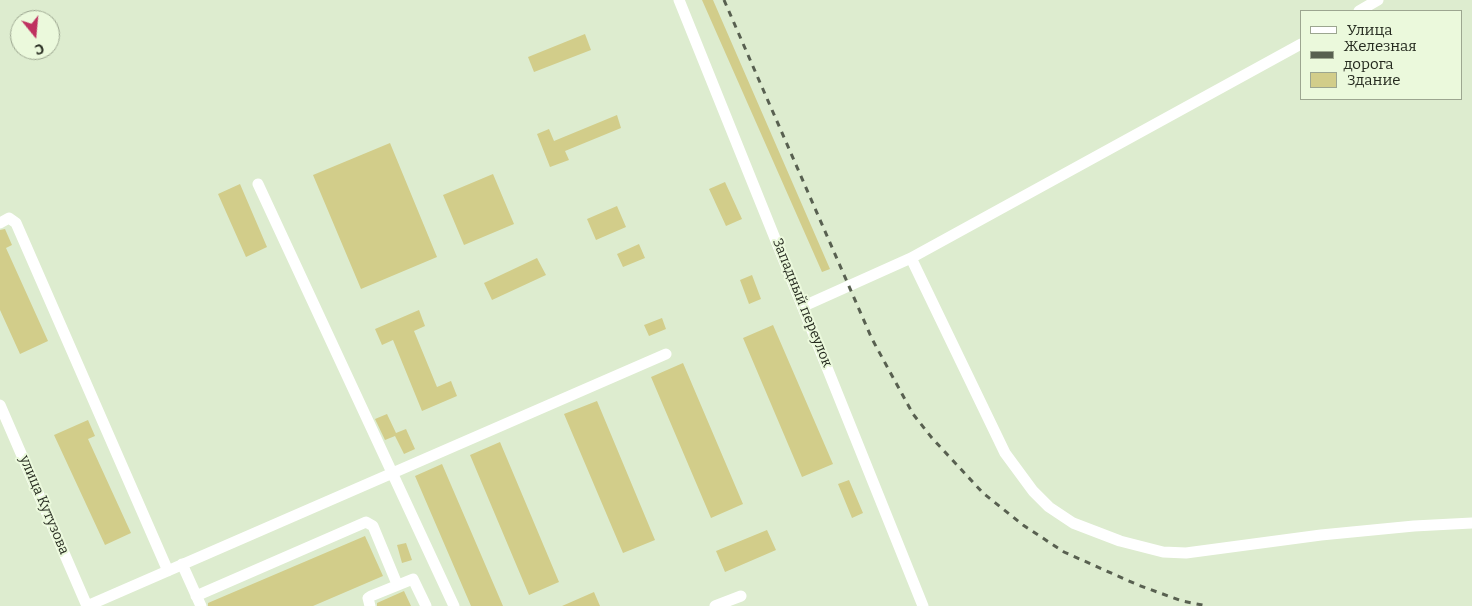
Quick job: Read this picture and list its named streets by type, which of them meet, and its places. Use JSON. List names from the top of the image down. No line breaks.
{"streets":{"street":["Западный переулок","улица Кутузова"]},"legend":["Улица","Железная дорога","Здание"],"north":"bottom"}
